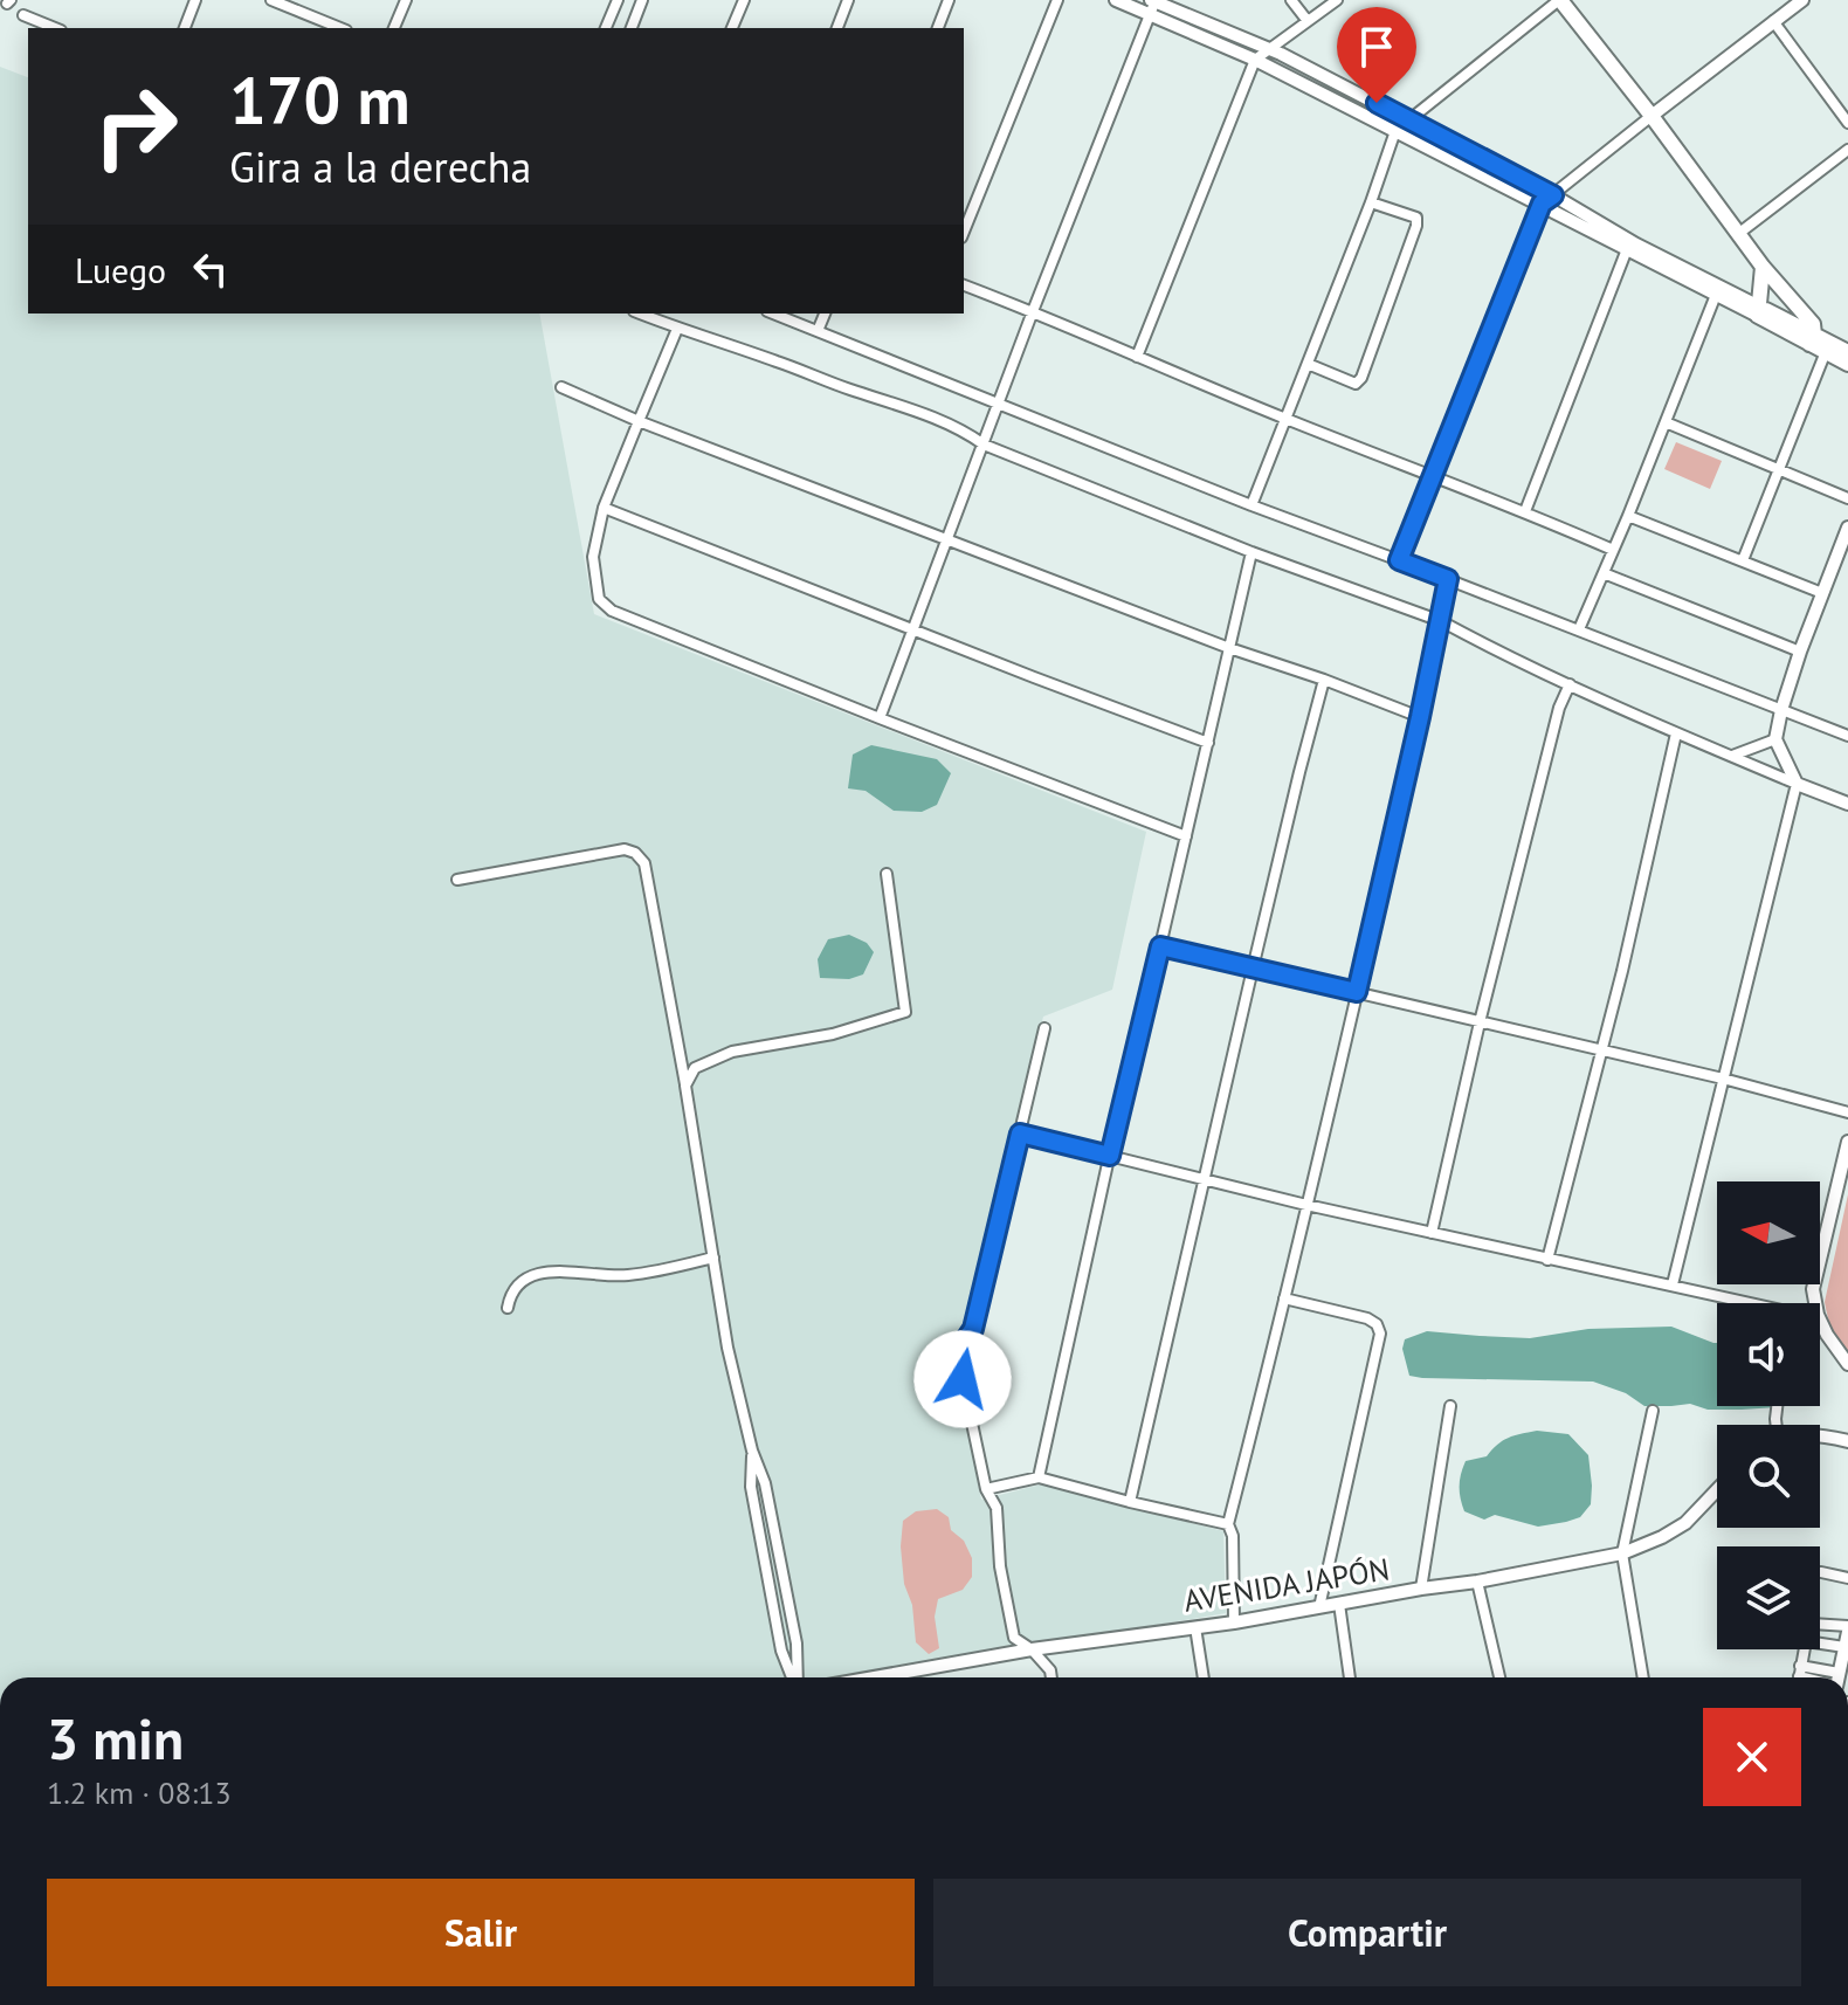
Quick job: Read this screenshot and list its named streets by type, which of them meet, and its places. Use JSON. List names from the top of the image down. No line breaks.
{"streets":{"street":["AVENIDA JAPÓN"]},"north":"left","page":{"turn":["170 m","Gira a la derecha"],"then":"Luego","heading":["3 min","1.2 km · 08:13"],"buttons":["Salir","Compartir"]}}
